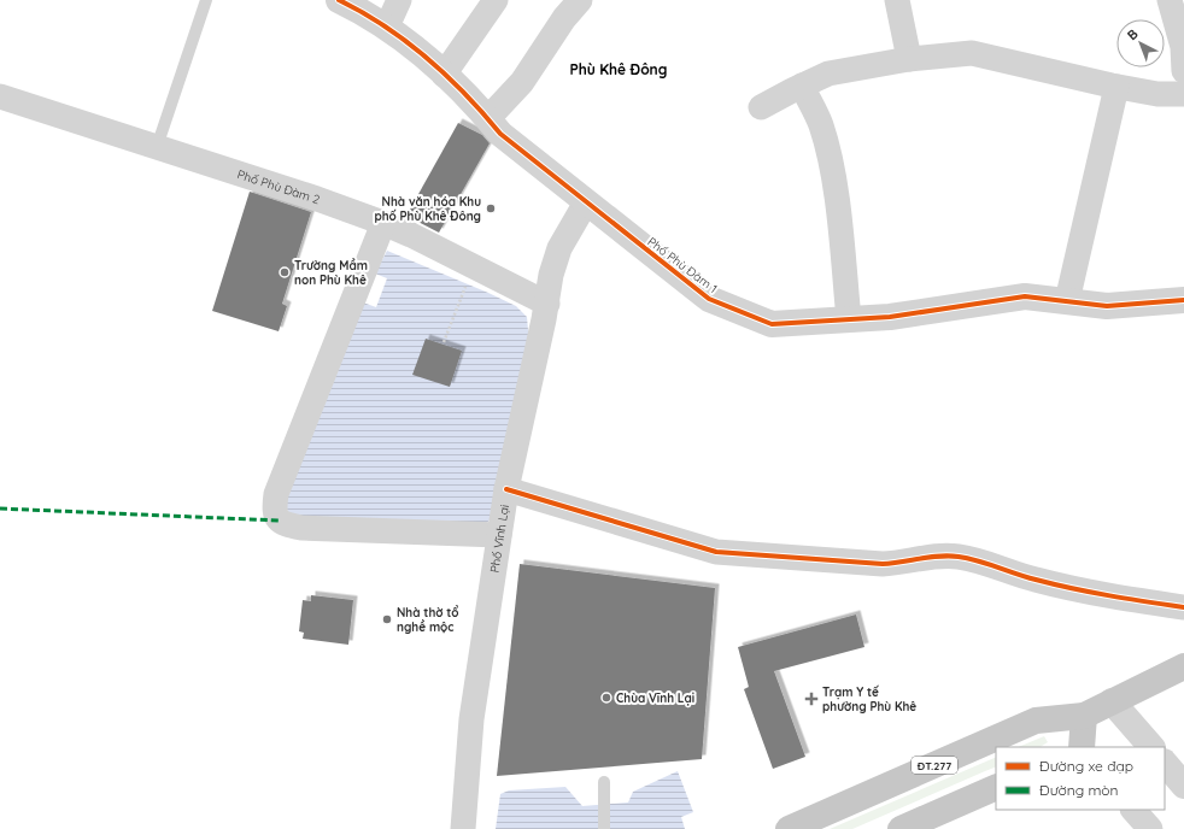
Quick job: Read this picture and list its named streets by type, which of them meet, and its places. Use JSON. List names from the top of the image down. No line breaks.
{"streets":{"main road":["ĐT.277"],"street":["Phố Phù Đàm 2","Phố Phù Đàm 1","Phố Vĩnh Lại"]},"crossings":[["Phố Phù Đàm 2","Phố Vĩnh Lại"],["Phố Phù Đàm 1","Phố Vĩnh Lại"]],"districts":["Phù Khê Đông"],"places":{"other":["Nhà văn hóa Khu phố Phù Khê Đông","Trường Mầm non Phù Khê","Nhà thờ tổ nghề mộc","Chùa Vĩnh Lại"],"health":["Trạm Y tế phường Phù Khê"]},"legend":["Đường xe đạp","Đường mòn"],"north":"top left"}
